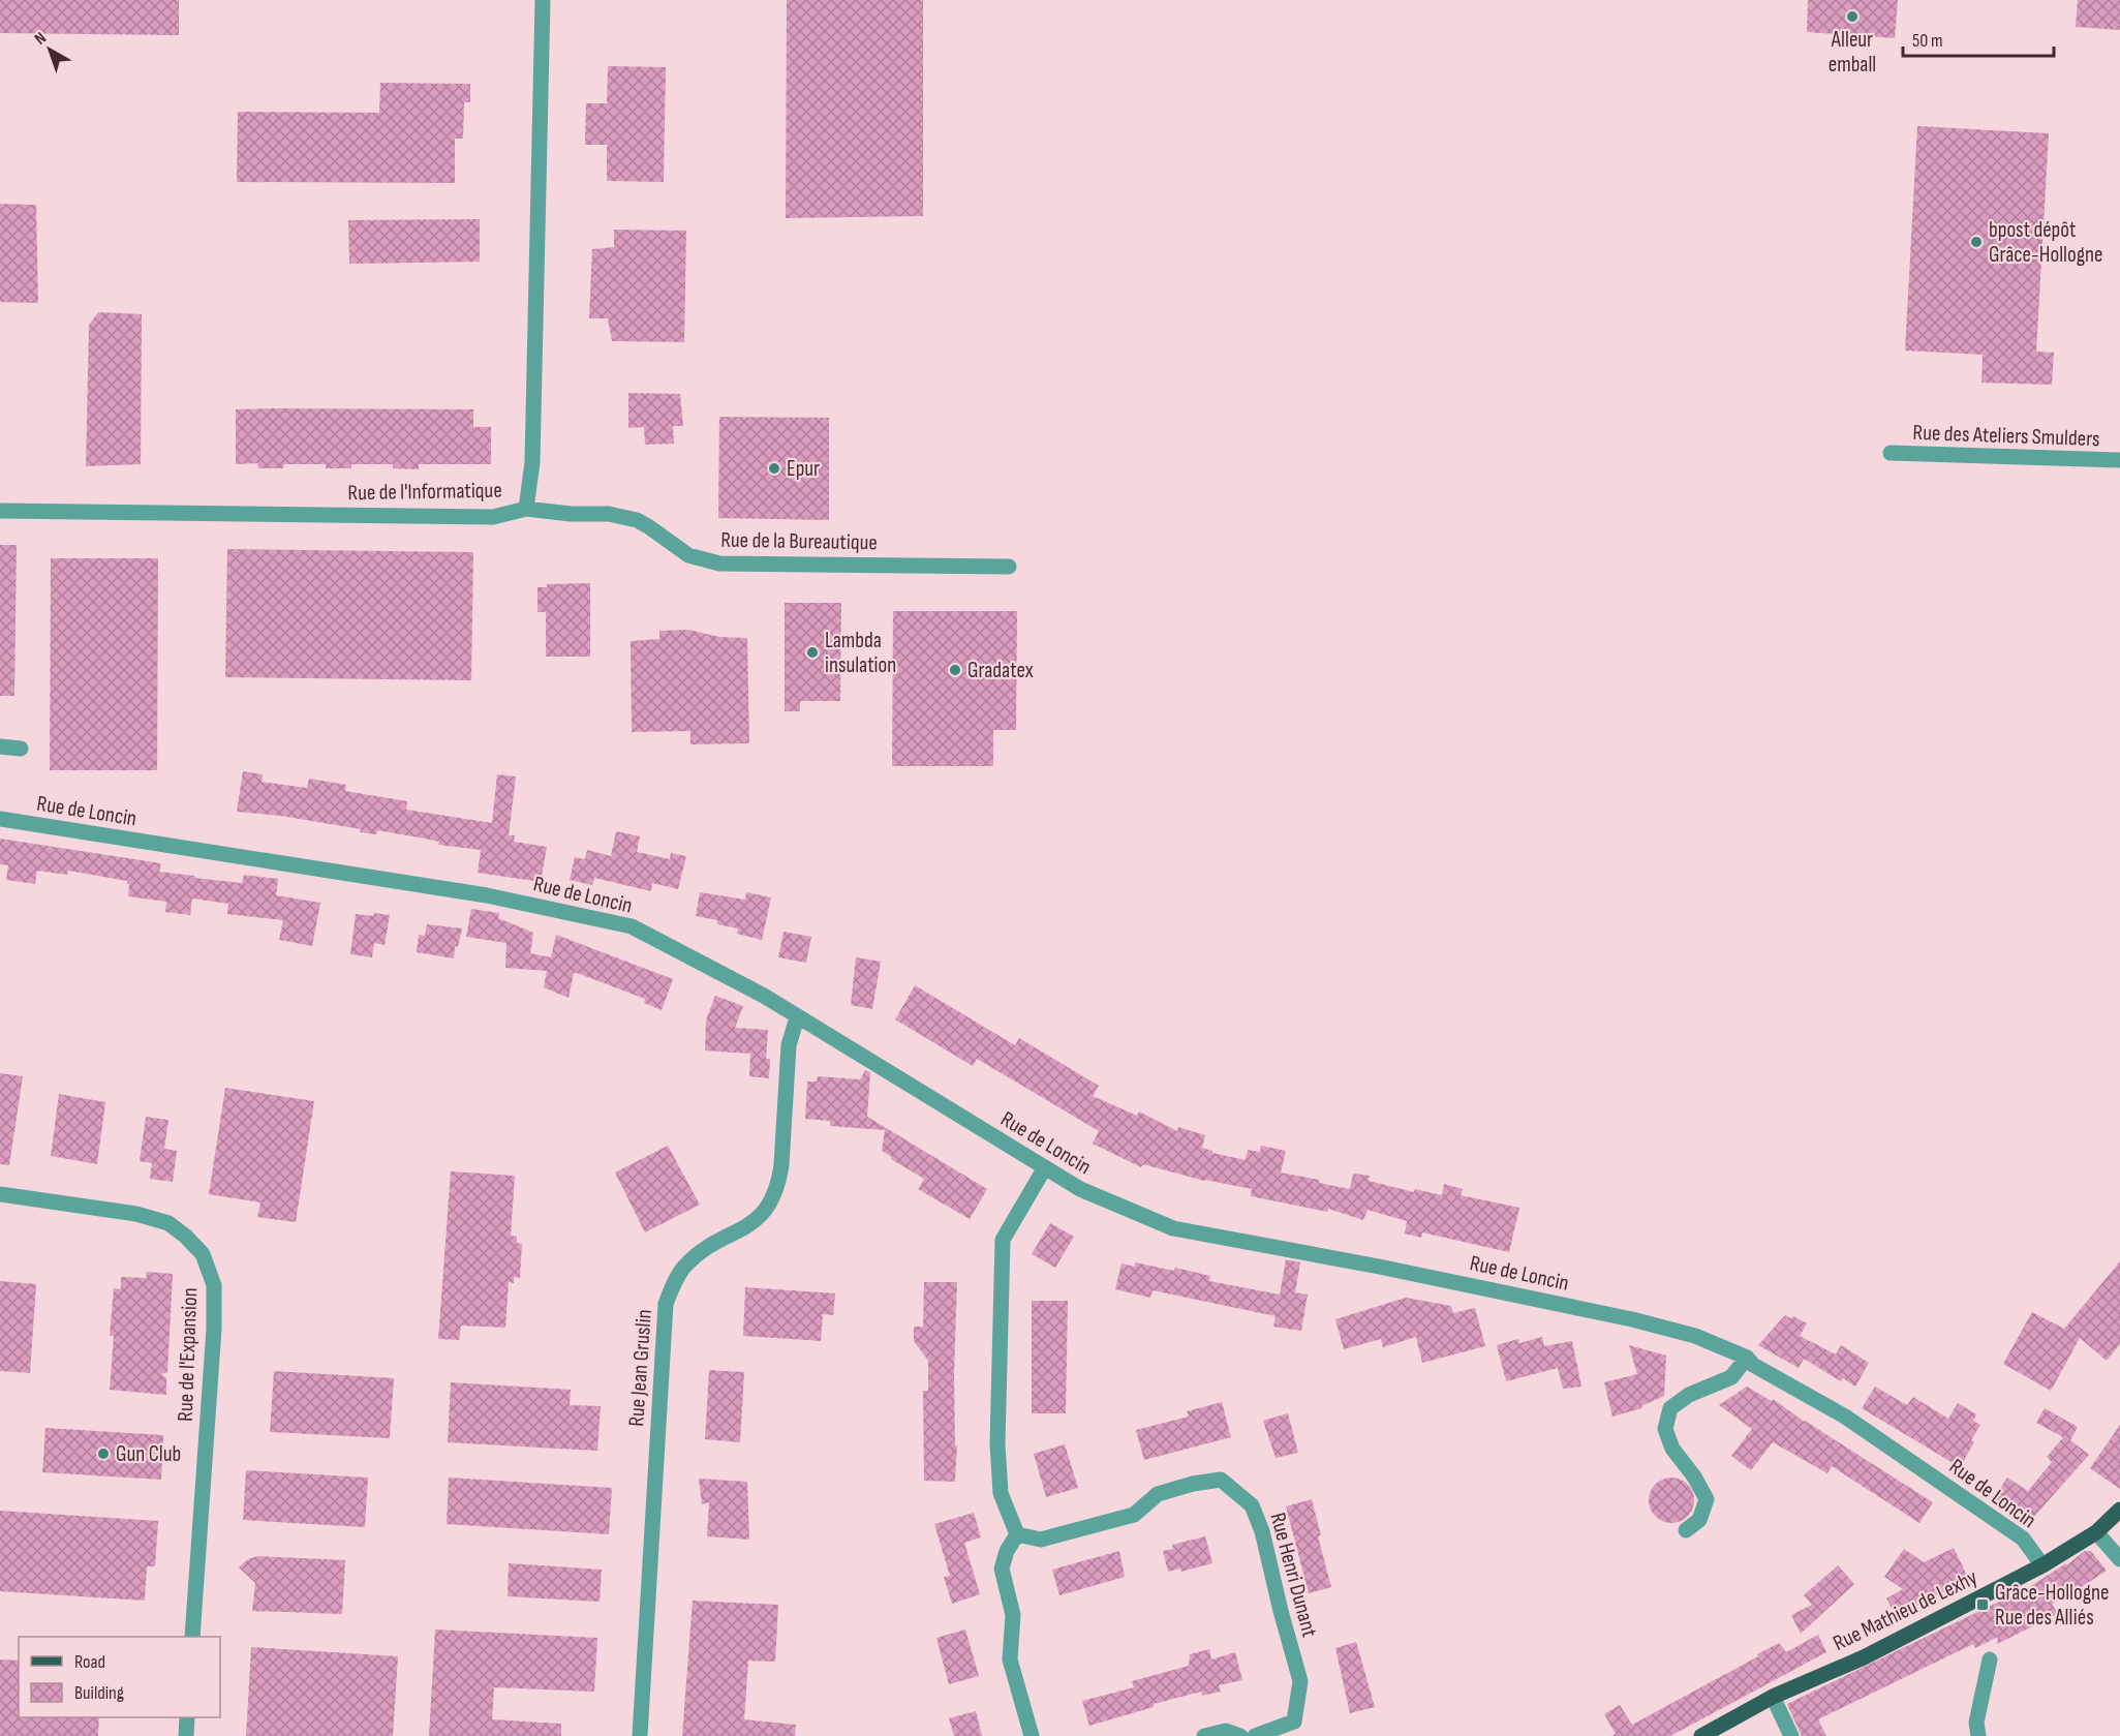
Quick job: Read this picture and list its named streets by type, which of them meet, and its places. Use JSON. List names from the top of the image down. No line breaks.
{"streets":{"main road":["Rue Mathieu de Lexhy"],"street":["Rue des Ateliers Smulders","Rue de l'Informatique","Rue de la Bureautique","Rue de Loncin","Rue de l'Expansion","Rue Jean Gruslin","Rue Henri Dunant"]},"crossings":[["Rue de l'Informatique","Rue de la Bureautique"],["Rue de Loncin","Rue Jean Gruslin"],["Rue de Loncin","Rue Mathieu de Lexhy"]],"places":{"other":["Alleur emball","bpost dépôt Grâce-Hollogne","Epur","Lambda insulation","Gradatex","Gun Club"],"transit":["Grâce-Hollogne Rue des Alliés"]},"legend":["Road","Building"],"scale_bar":"50 m","north":"top left"}
